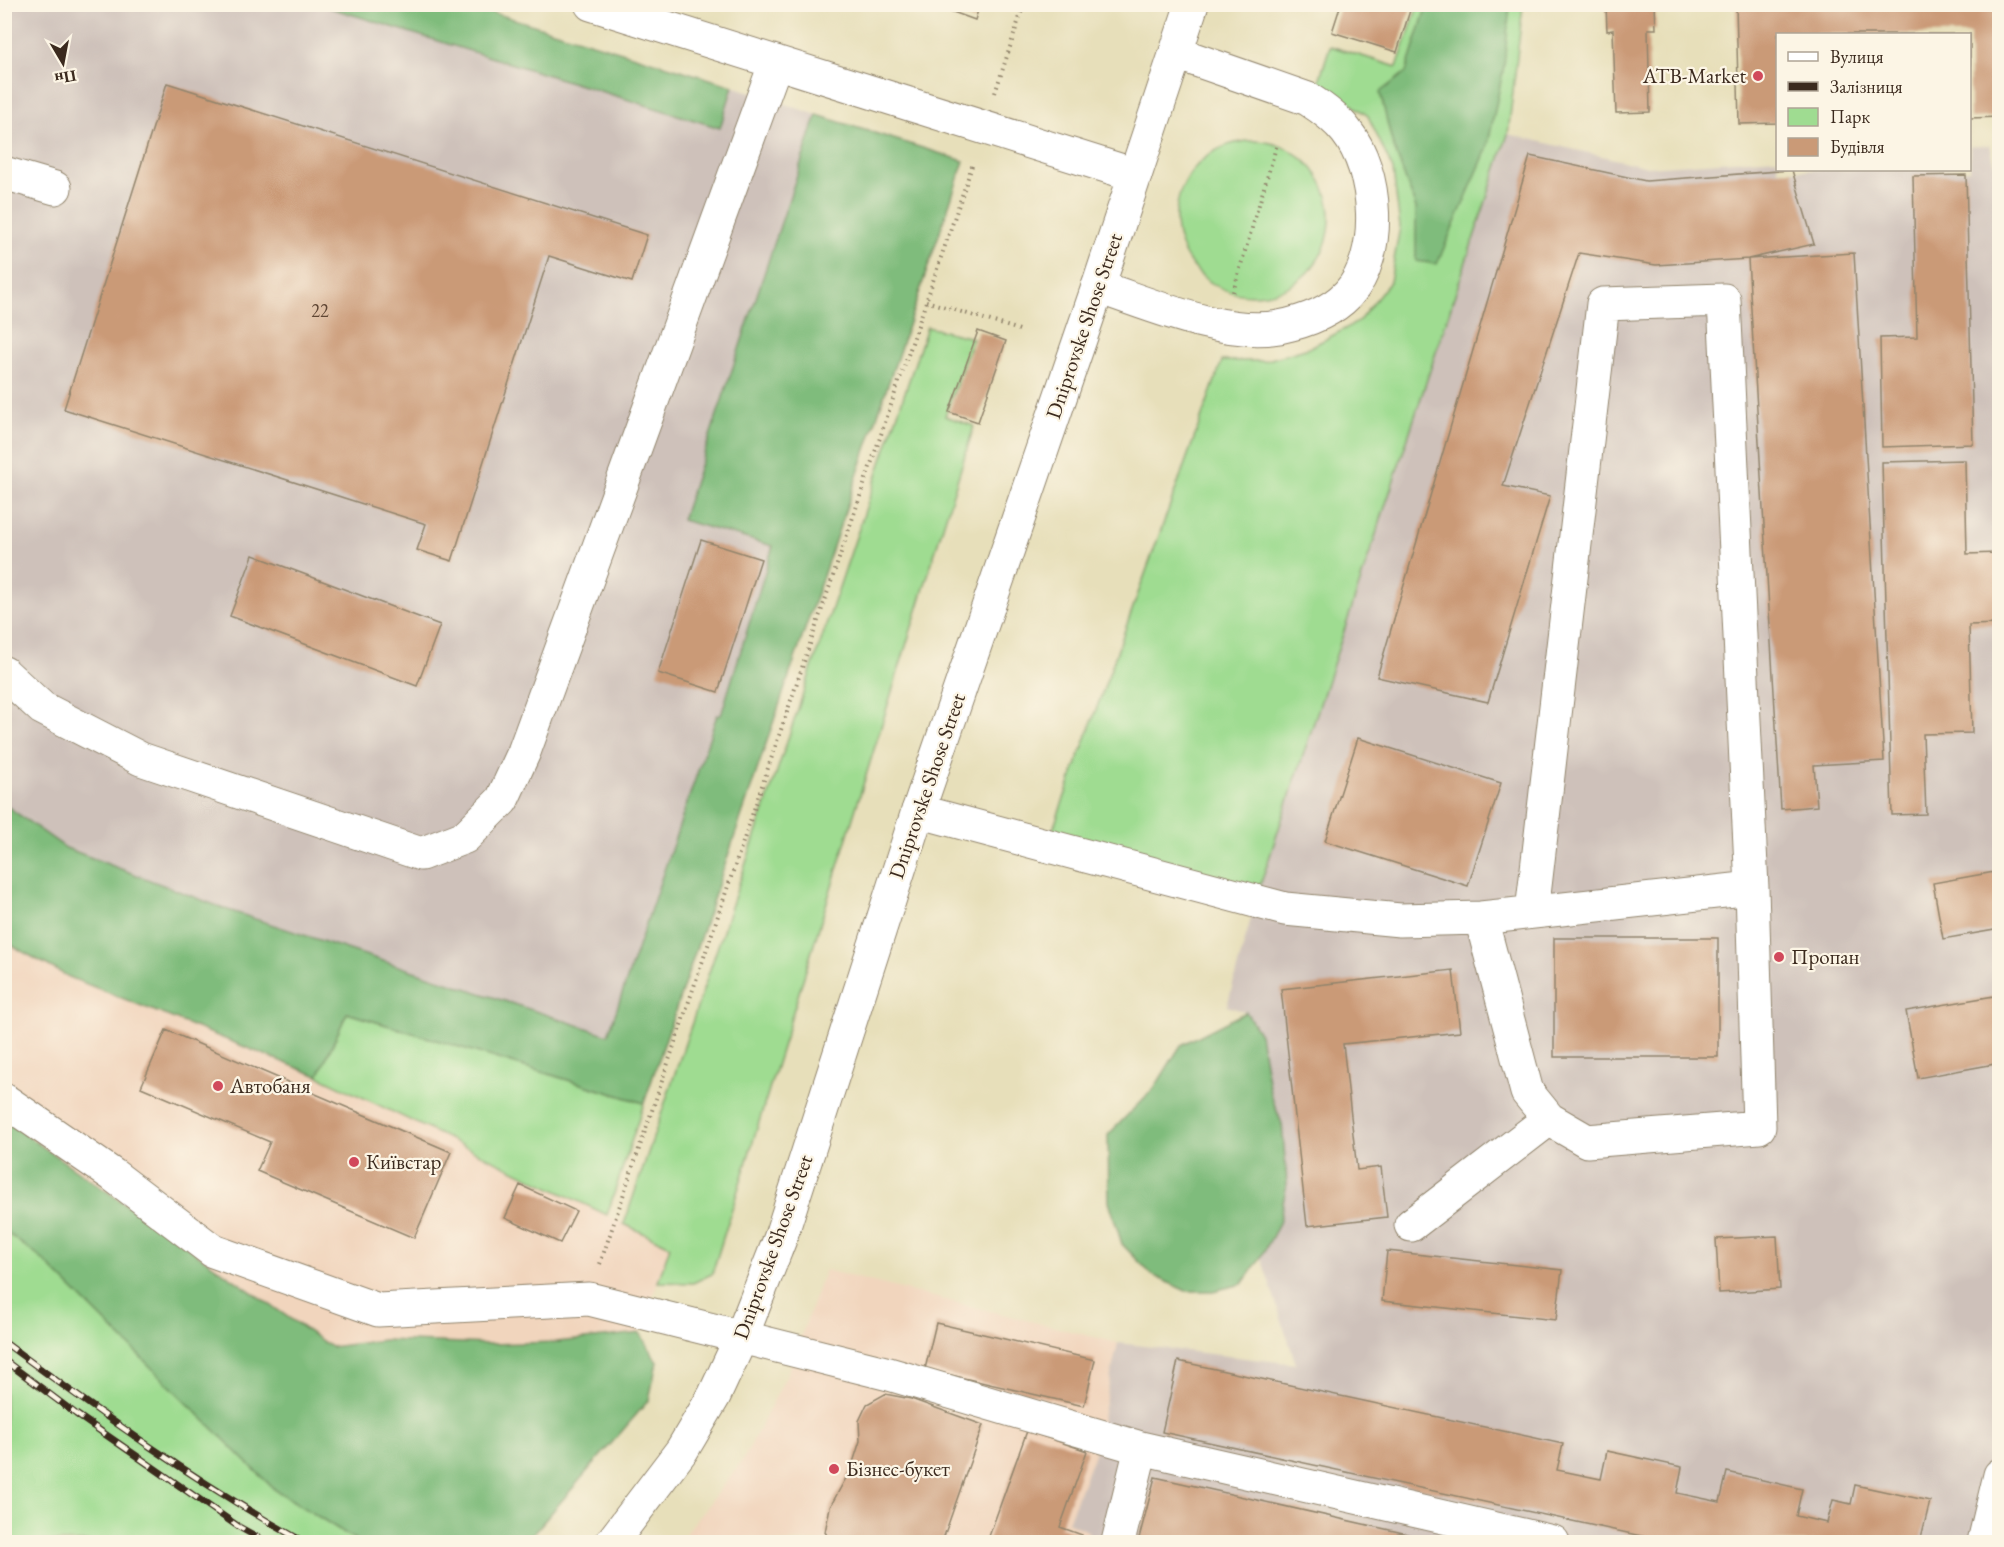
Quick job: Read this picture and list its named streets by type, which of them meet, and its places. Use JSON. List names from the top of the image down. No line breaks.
{"streets":{"main road":["Dniprovske Shose Street"]},"places":["ATB-Market","Пропан","Автобаня","Київстар","Бізнес-букет"],"house_numbers":["22"],"legend":["Вулиця","Залізниця","Парк","Будівля"],"north":"bottom"}
